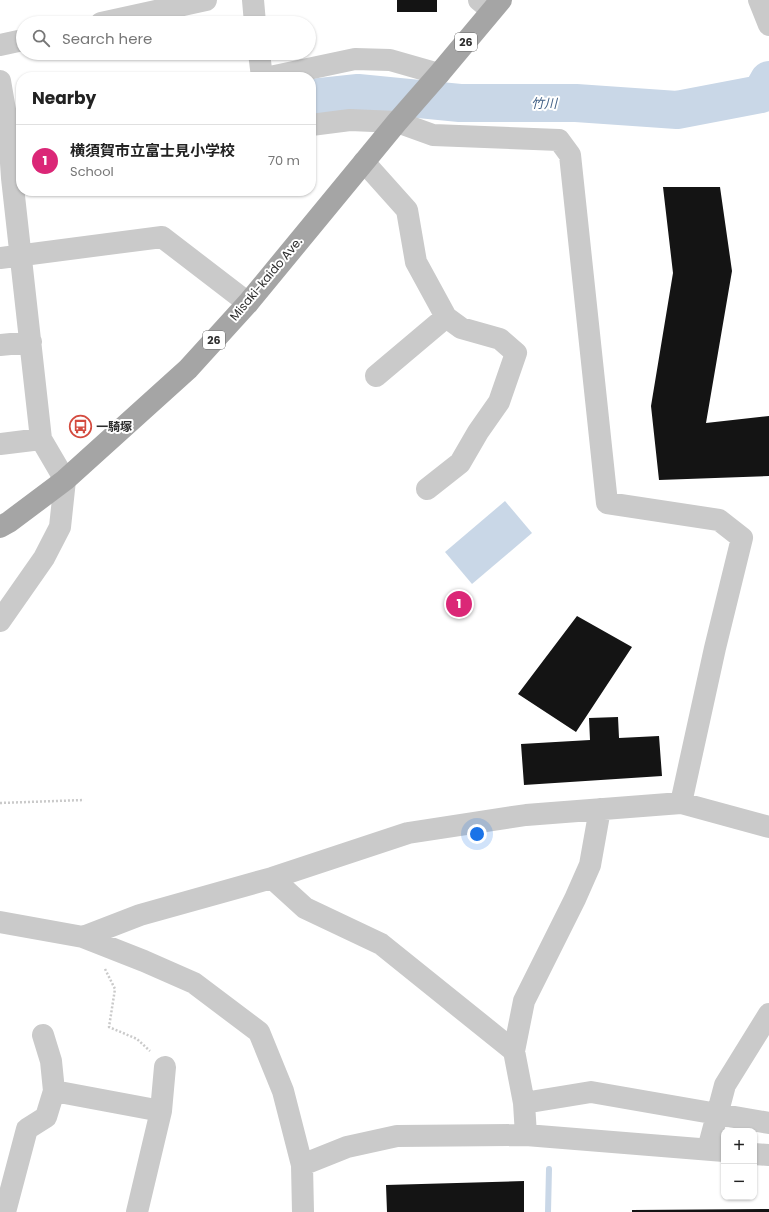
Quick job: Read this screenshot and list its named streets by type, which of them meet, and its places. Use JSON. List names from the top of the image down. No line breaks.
{"streets":{"main road":["26","Misaki-kaido Ave."]},"water":["竹川"],"places":{"bus stop":["一騎塚"]},"page":{"search":"Search here","heading":"Nearby","list":[{"mark":"1","name":"横須賀市立富士見小学校","note":"School","value":"70 m"}],"pins":"1","map_buttons":["+","−"]}}
